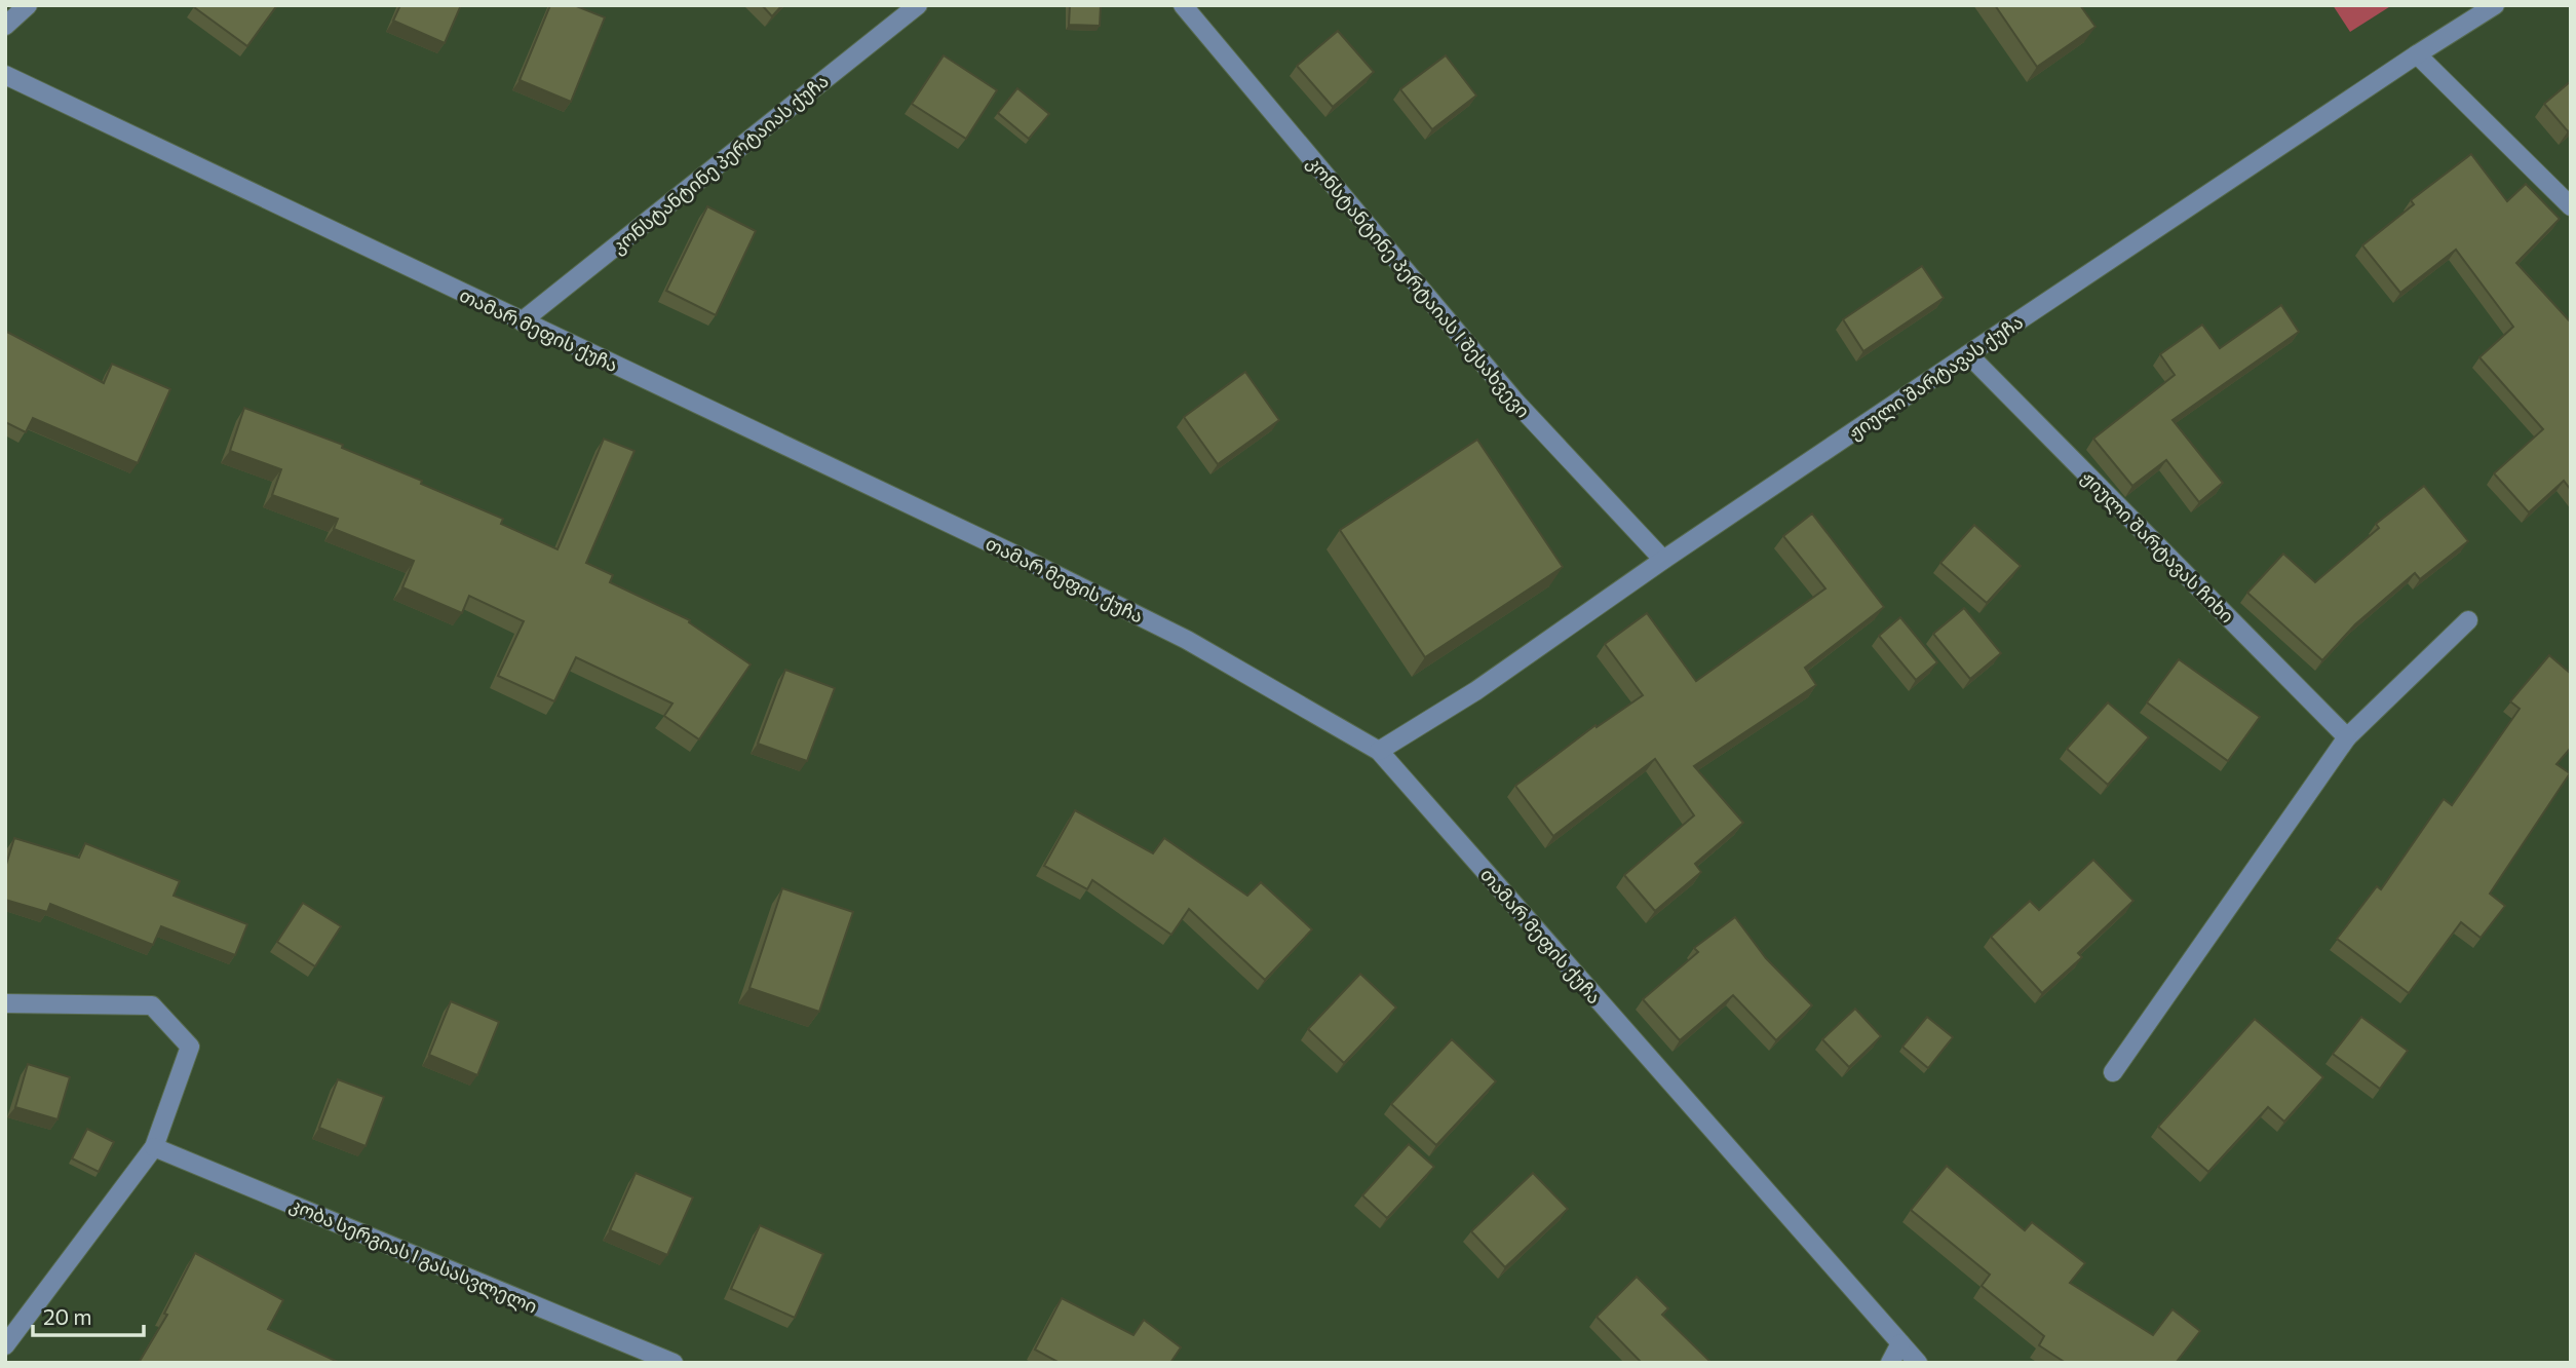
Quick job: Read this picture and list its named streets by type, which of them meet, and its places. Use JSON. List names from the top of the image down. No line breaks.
{"streets":{"street":["კონსტანტინე პერტაიას ქუჩა","კონსტანტინე პერტაიას I შესახვევი","თამარ მეფის ქუჩა","ჟიული შარტავას ქუჩა","ჟიული შარტავას ჩიხი","კობა სერგიას I გასასვლელი"]},"crossings":[["კონსტანტინე პერტაიას ქუჩა","თამარ მეფის ქუჩა"],["კონსტანტინე პერტაიას I შესახვევი","ჟიული შარტავას ქუჩა"],["თამარ მეფის ქუჩა","ჟიული შარტავას ქუჩა"],["ჟიული შარტავას ქუჩა","ჟიული შარტავას ჩიხი"]],"scale_bar":"20 m"}
